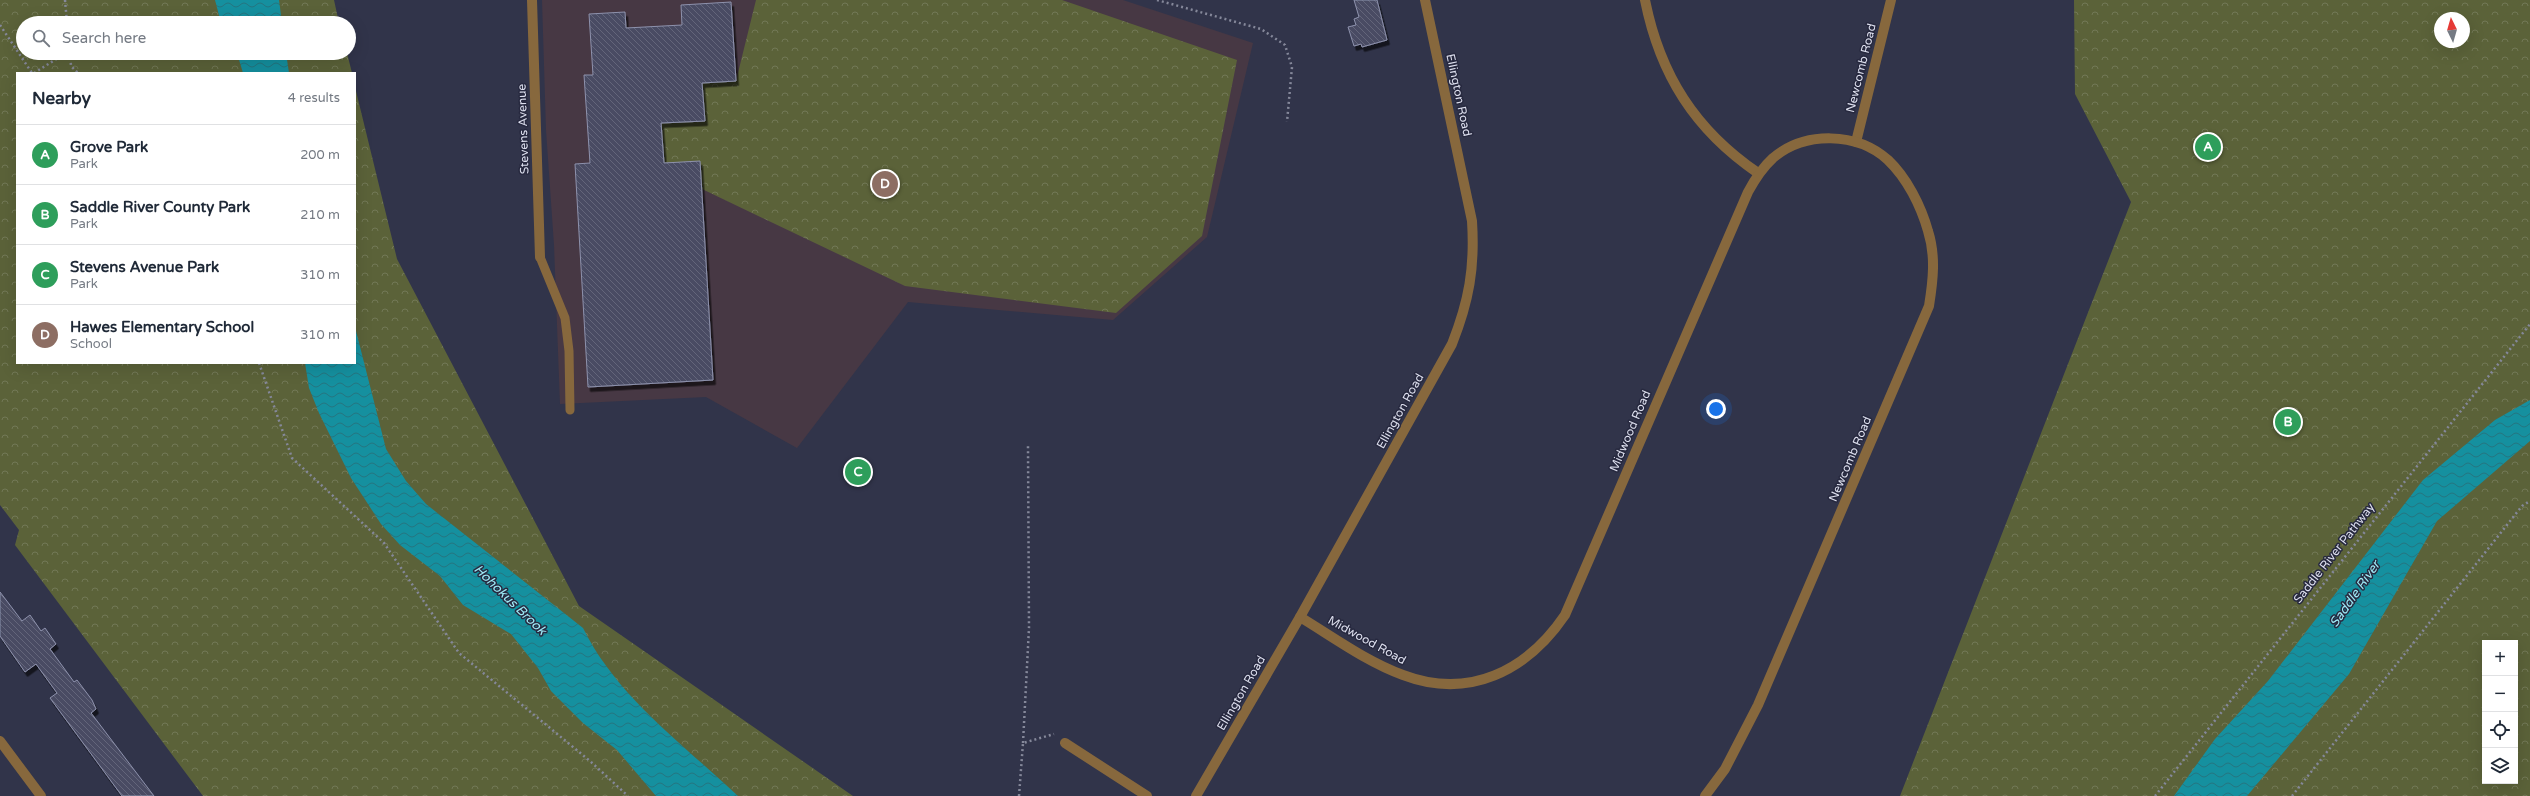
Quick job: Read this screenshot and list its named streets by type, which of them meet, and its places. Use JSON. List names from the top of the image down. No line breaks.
{"streets":{"street":["Newcomb Road","Ellington Road","Stevens Avenue","Midwood Road"],"path":["Saddle River Pathway"]},"crossings":[["Newcomb Road","Midwood Road"],["Ellington Road","Midwood Road"]],"water":["Saddle River","Hohokus Brook"],"north":"top","page":{"search":"Search here","heading":["Nearby","4 results"],"list":[{"mark":"A","name":"Grove Park","note":"Park","value":"200 m"},{"mark":"B","name":"Saddle River County Park","note":"Park","value":"210 m"},{"mark":"C","name":"Stevens Avenue Park","note":"Park","value":"310 m"},{"mark":"D","name":"Hawes Elementary School","note":"School","value":"310 m"}],"pins":["A","D","B","C"],"map_buttons":["+","−"]}}
